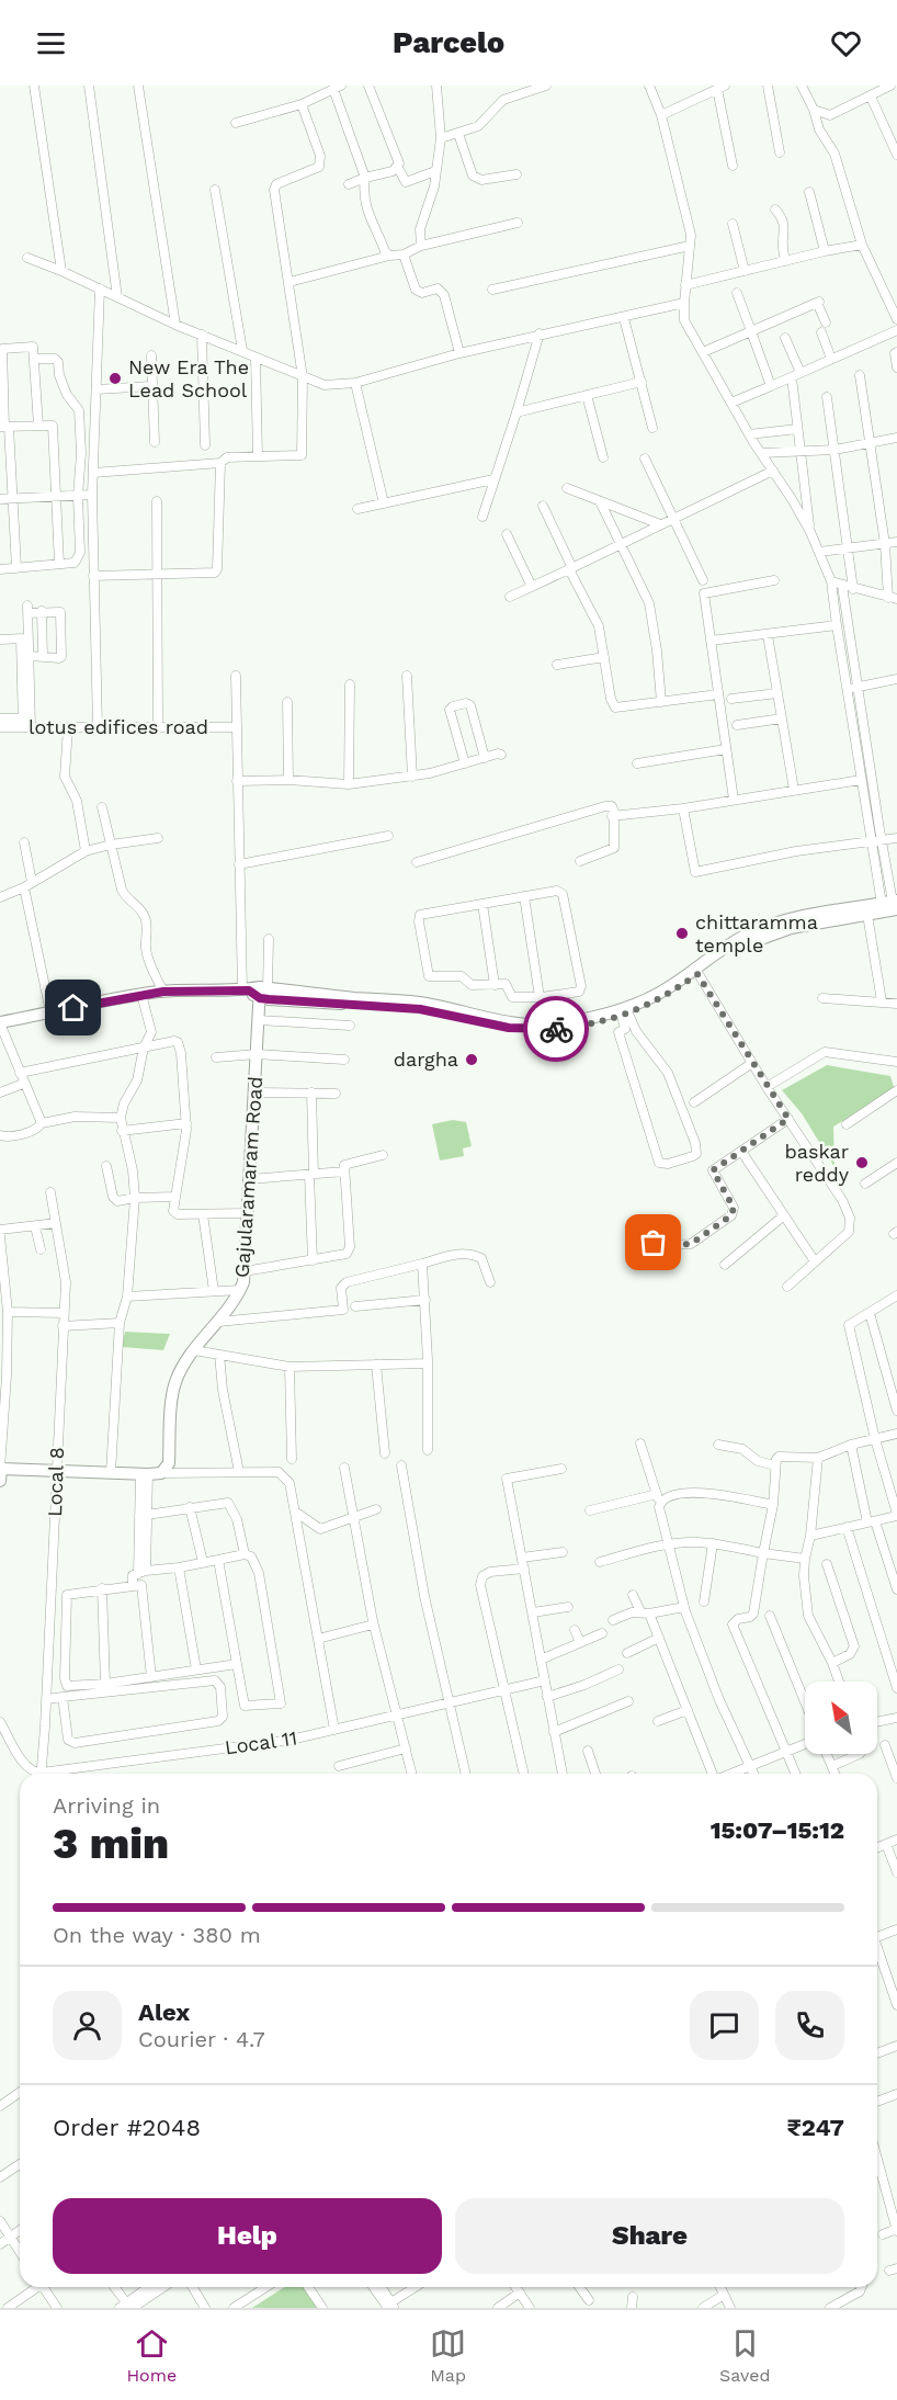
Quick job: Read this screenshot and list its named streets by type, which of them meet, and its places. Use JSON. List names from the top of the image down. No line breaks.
{"streets":{"main road":["Gajularamaram Road"],"street":["lotus edifices road","Local 8","Local 11"]},"places":["New Era The Lead School","chittaramma temple","dargha","baskar reddy"],"north":"top left","page":{"header":"Parcelo","heading":["3 min","Arriving in","15:07–15:12"],"panel":["Alex","Courier · 4.7","Order #2048","₹247"],"bar":"On the way · 380 m","buttons":["Help","Share"],"tabs":["Home","Map","Saved"]}}
